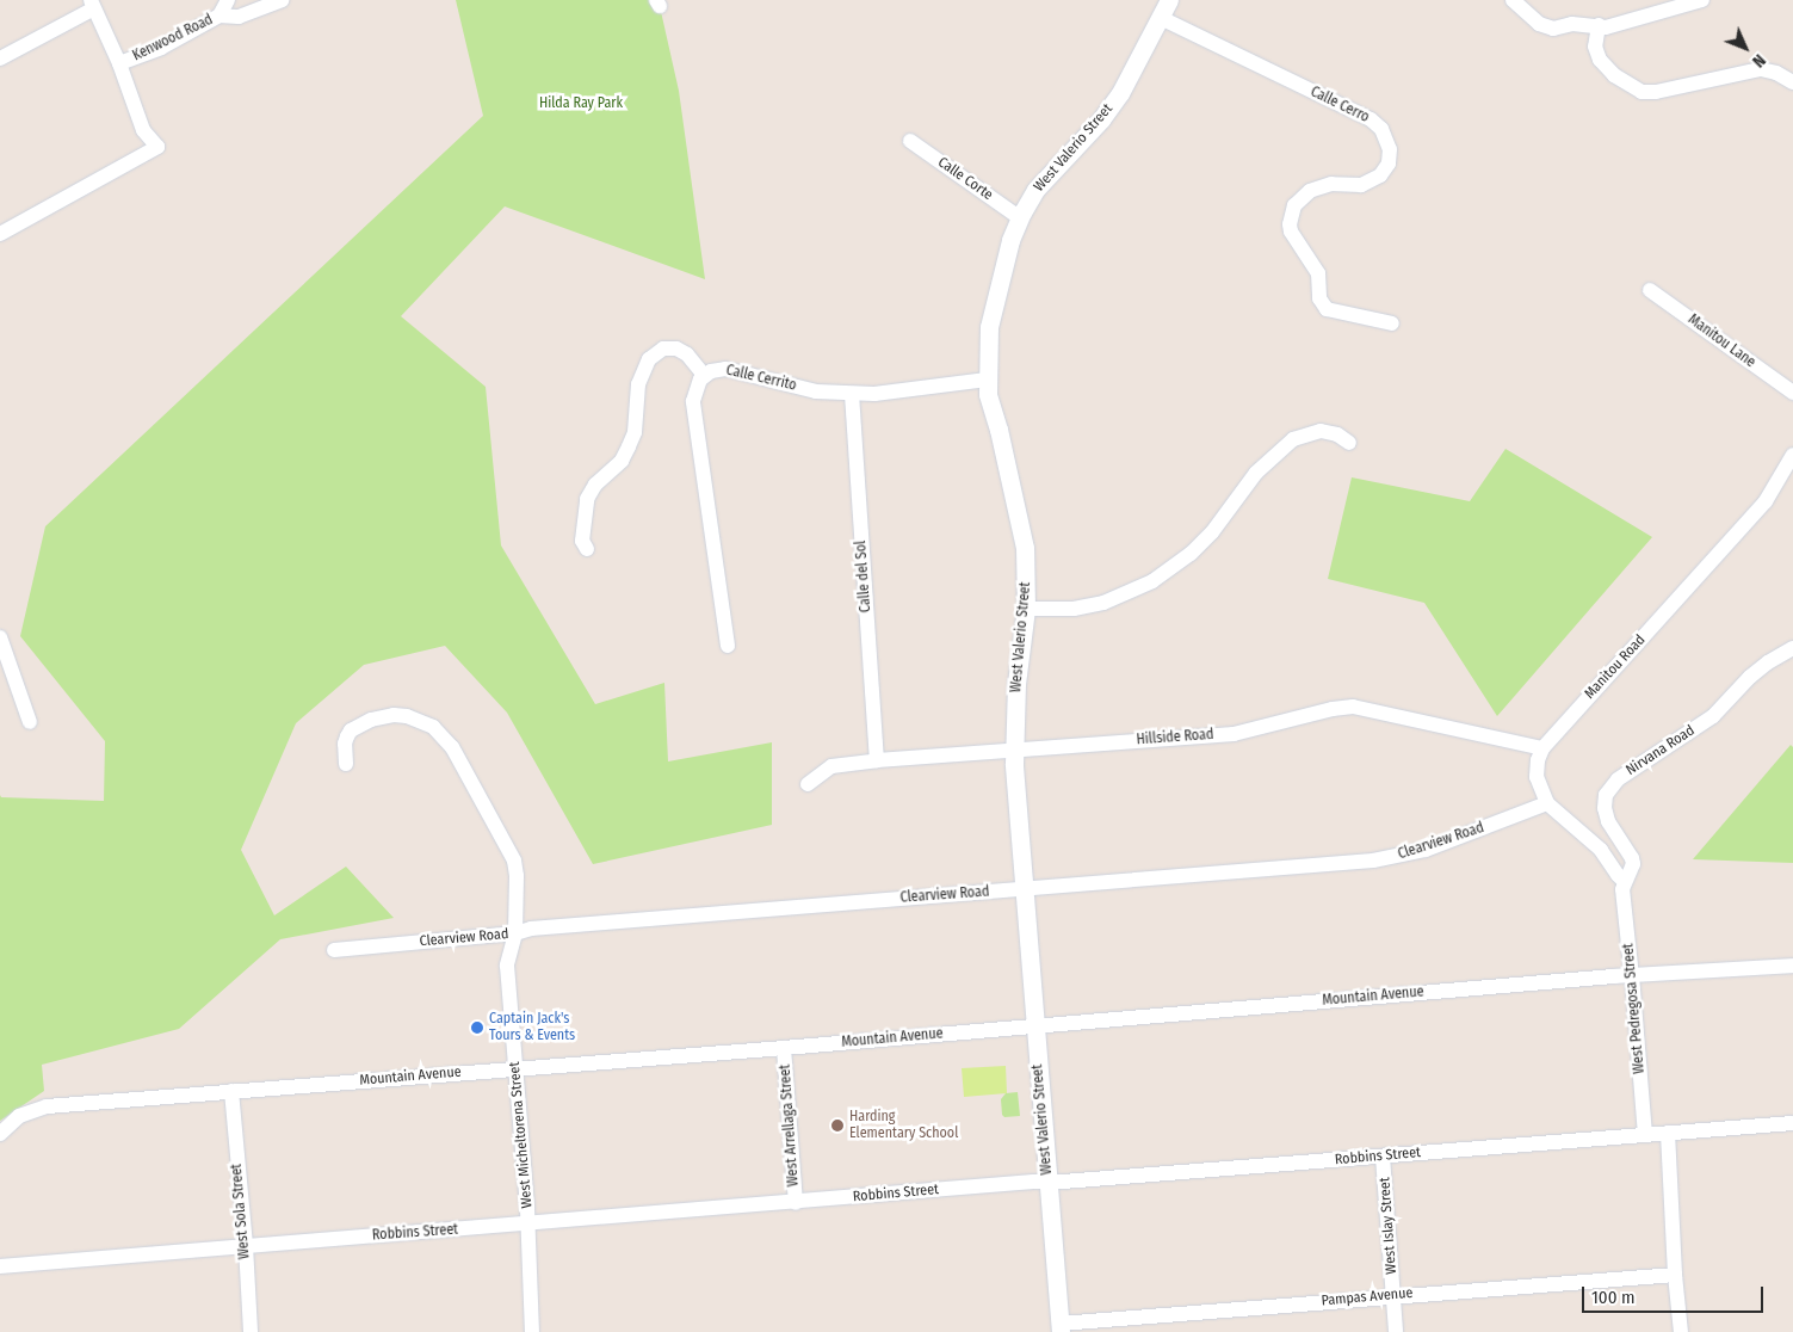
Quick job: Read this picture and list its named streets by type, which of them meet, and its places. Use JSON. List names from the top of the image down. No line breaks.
{"streets":{"street":["Kenwood Road","Calle Cerro","West Valerio Street","Calle Corte","Manitou Lane","Calle Cerrito","Calle del Sol","Manitou Road","Hillside Road","Nirvana Road","Clearview Road","Mountain Avenue","West Pedregosa Street","West Arrellaga Street","West Micheltorena Street","Robbins Street","West Sola Street","West Islay Street","Pampas Avenue"]},"crossings":[["Calle Cerro","West Valerio Street"],["West Valerio Street","Calle Corte"],["West Valerio Street","Calle Cerrito"],["West Valerio Street","Hillside Road"],["West Valerio Street","Clearview Road"],["West Valerio Street","Mountain Avenue"],["West Valerio Street","Robbins Street"],["West Valerio Street","Pampas Avenue"],["Calle Cerrito","Calle del Sol"],["Calle del Sol","Hillside Road"],["Manitou Road","Hillside Road"],["Nirvana Road","West Pedregosa Street"],["Clearview Road","West Micheltorena Street"],["Mountain Avenue","West Pedregosa Street"],["Mountain Avenue","West Arrellaga Street"],["Mountain Avenue","West Micheltorena Street"],["Mountain Avenue","West Sola Street"],["West Pedregosa Street","Robbins Street"],["West Arrellaga Street","Robbins Street"],["West Micheltorena Street","Robbins Street"],["Robbins Street","West Sola Street"],["Robbins Street","West Islay Street"],["West Islay Street","Pampas Avenue"]],"parks":["Hilda Ray Park"],"places":["Captain Jack's Tours & Events","Harding Elementary School"],"scale_bar":"100 m","north":"bottom right"}
